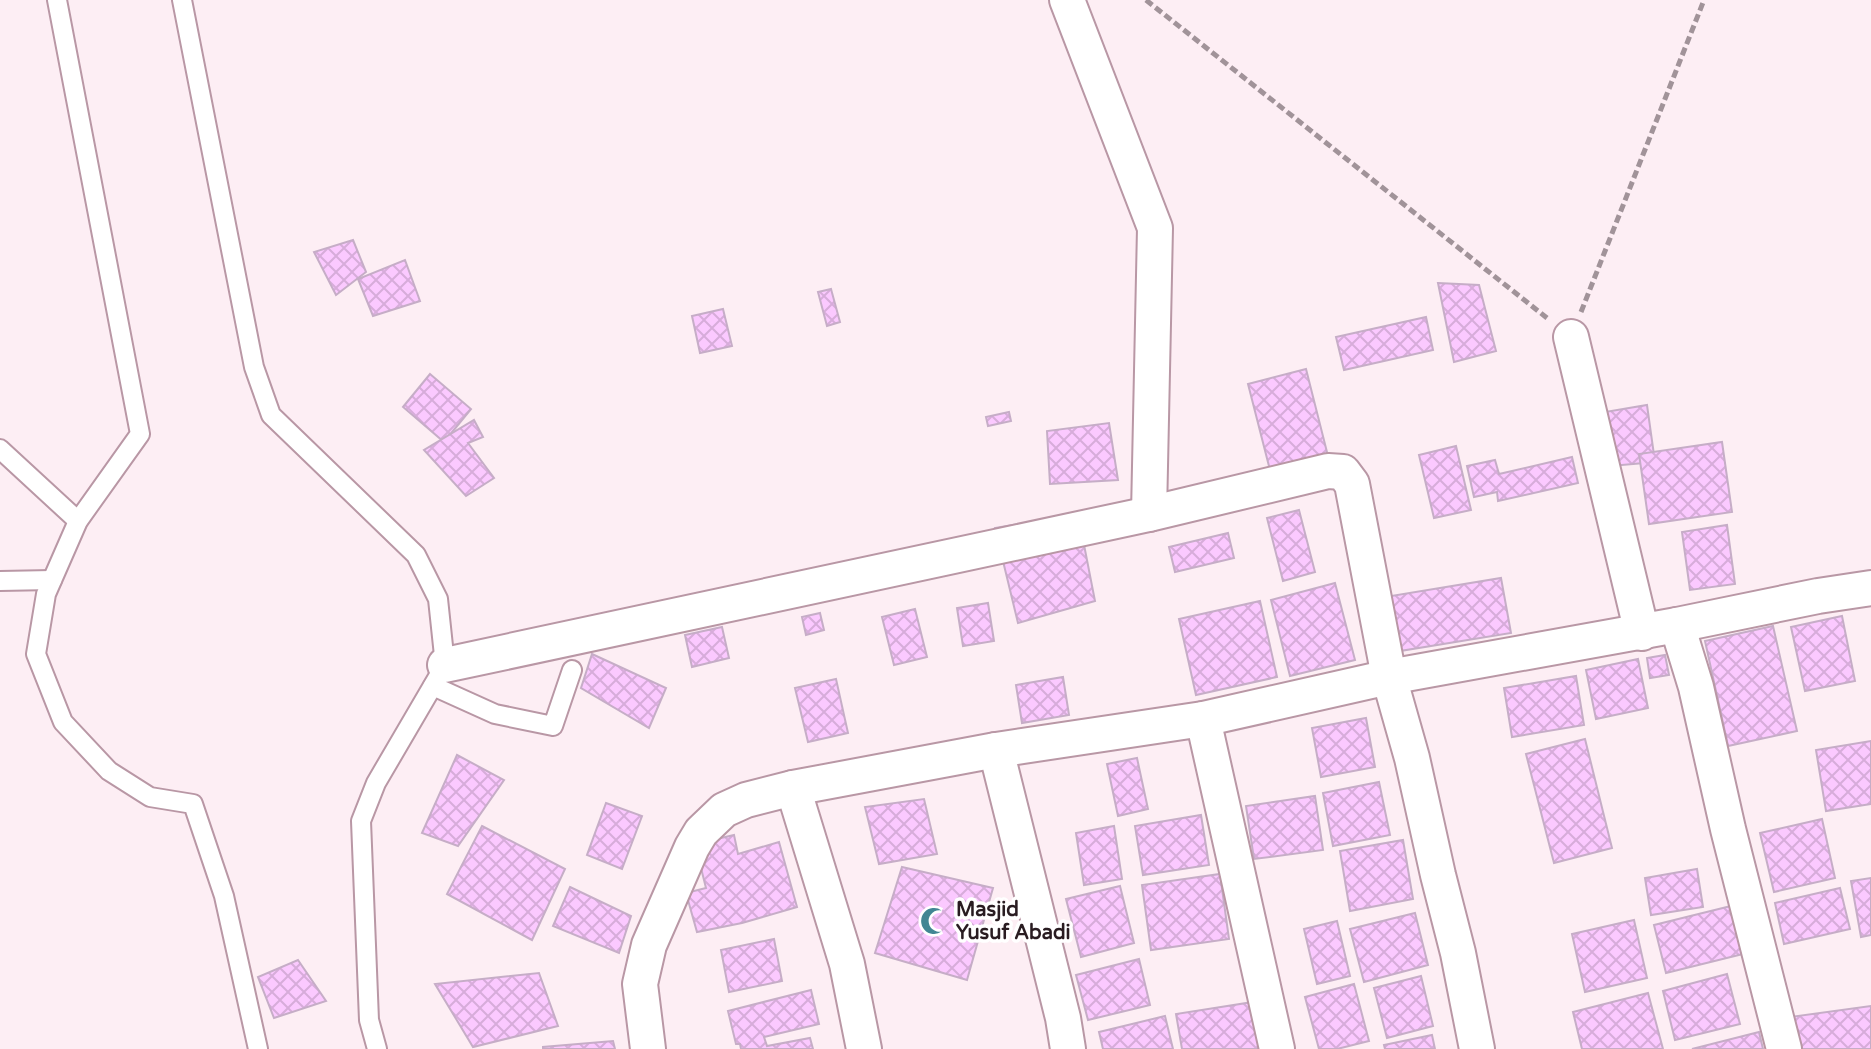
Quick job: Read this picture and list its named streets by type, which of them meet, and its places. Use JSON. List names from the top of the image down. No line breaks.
{"places":{"mosque":["Masjid Yusuf Abadi"]}}
